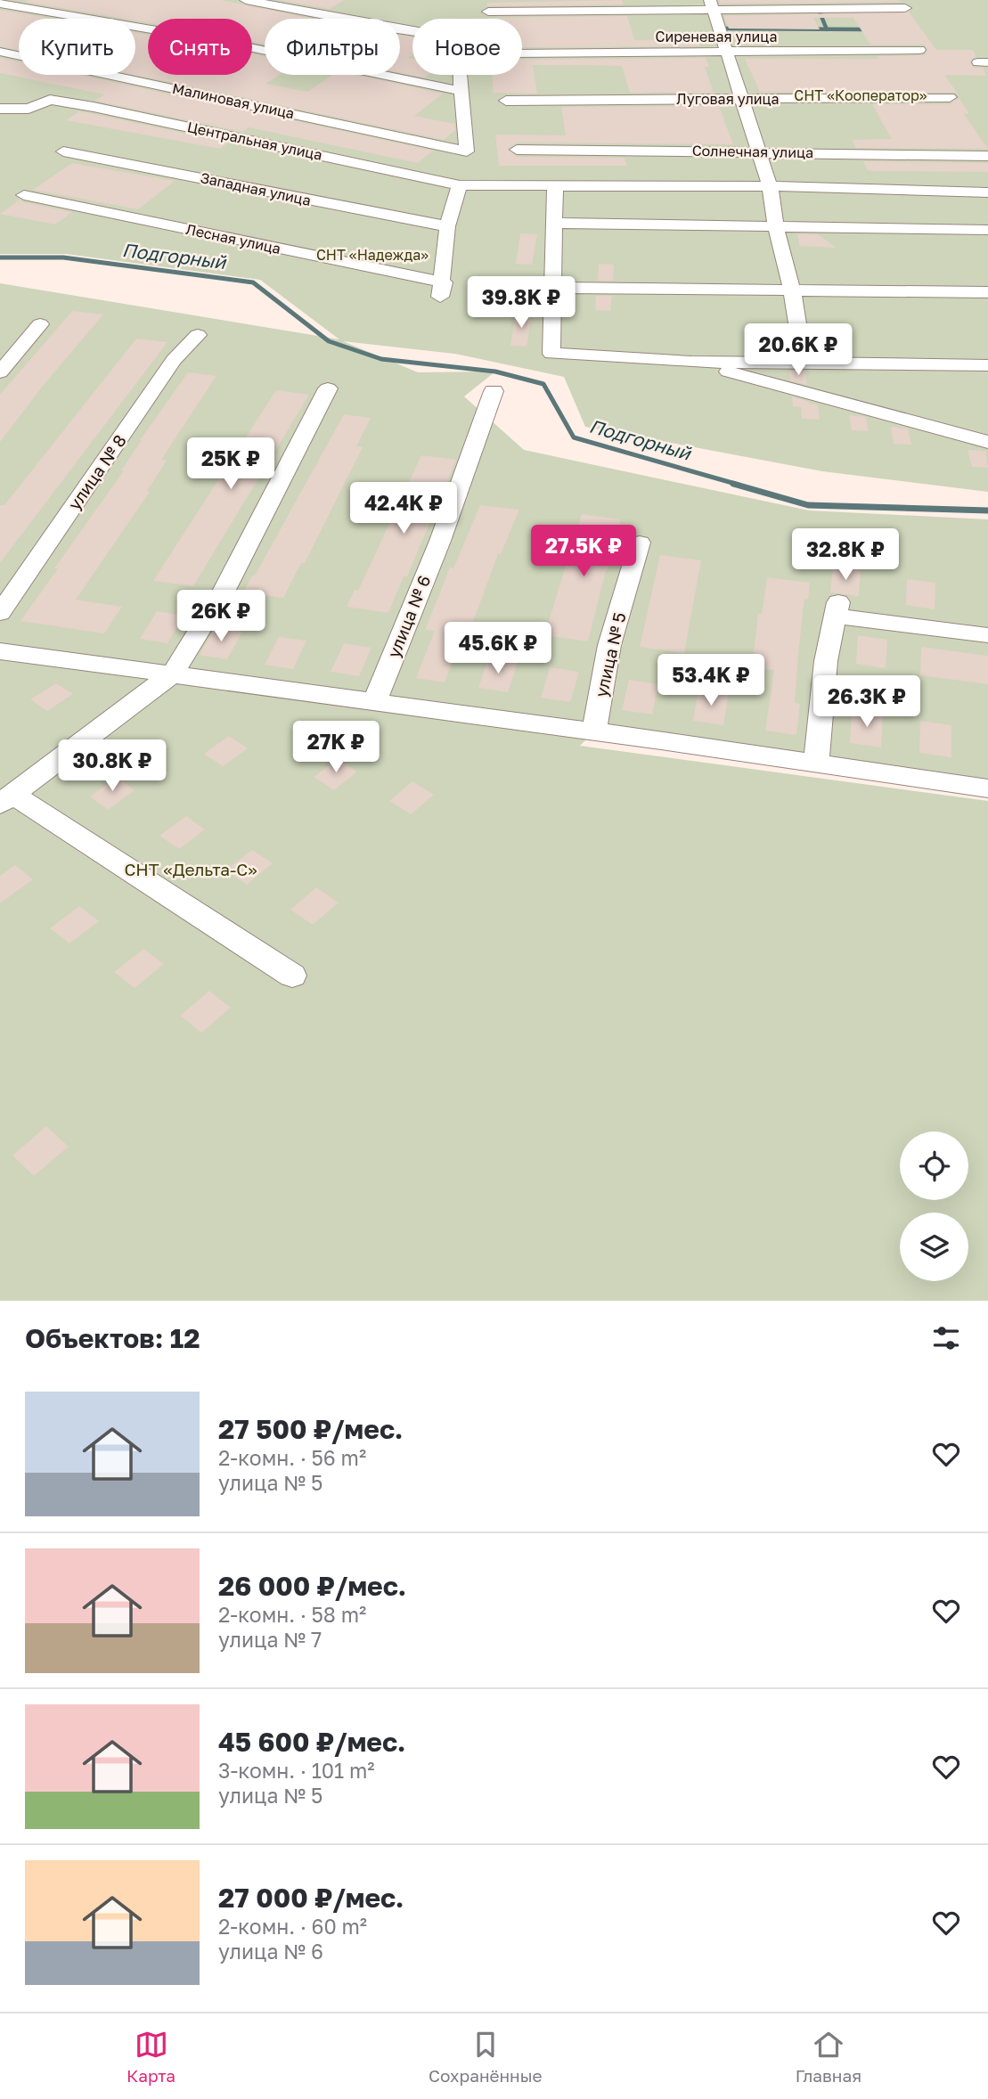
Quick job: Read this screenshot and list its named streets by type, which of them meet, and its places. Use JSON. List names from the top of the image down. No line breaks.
{"streets":{"street":["Сиреневая улица","Луговая улица","Малиновая улица","Центральная улица","Солнечная улица","Западная улица","Лесная улица","улица № 8","улица № 6","улица № 5"]},"crossings":[["Западная улица","Лесная улица"]],"water":["Подгорный"],"parks":["СНТ «Кооператор»","СНТ «Надежда»","СНТ «Дельта-С»"],"page":{"chip":["Купить","Снять","Фильтры","Новое"],"price":["39.8K ₽","20.6K ₽","25K ₽","42.4K ₽","27.5K ₽","32.8K ₽","26K ₽","45.6K ₽","53.4K ₽","26.3K ₽","27K ₽","30.8K ₽"],"heading":"Объектов: 12","list":[{"name":"27 500 ₽/мес.","note":"2-комн. · 56 m² · улица № 5"},{"name":"26 000 ₽/мес.","note":"2-комн. · 58 m² · улица № 7"},{"name":"45 600 ₽/мес.","note":"3-комн. · 101 m² · улица № 5"},{"name":"27 000 ₽/мес.","note":"2-комн. · 60 m² · улица № 6"}],"tabs":["Карта","Сохранённые","Главная"]}}
